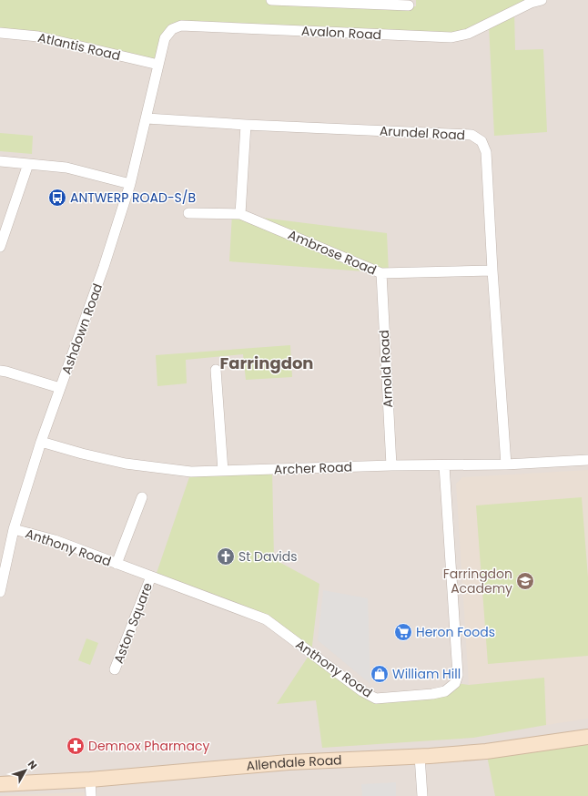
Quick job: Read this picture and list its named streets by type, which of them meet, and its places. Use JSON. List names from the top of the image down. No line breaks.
{"streets":{"street":["Avalon Road","Atlantis Road","Arundel Road","Ambrose Road","Ashdown Road","Arnold Road","Archer Road","Anthony Road","Aston Square","Allendale Road"]},"crossings":[["Avalon Road","Atlantis Road"],["Avalon Road","Ashdown Road"],["Atlantis Road","Ashdown Road"],["Arundel Road","Ambrose Road"],["Arundel Road","Ashdown Road"],["Arundel Road","Archer Road"],["Ambrose Road","Arnold Road"],["Ashdown Road","Archer Road"],["Ashdown Road","Anthony Road"],["Arnold Road","Archer Road"],["Archer Road","Anthony Road"],["Anthony Road","Aston Square"]],"districts":["Farringdon"],"places":{"bus stop":["ANTWERP ROAD-S/B"],"church":["St Davids"],"school or university":["Farringdon Academy"],"supermarket":["Heron Foods"],"shop":["William Hill"],"pharmacy":["Demnox Pharmacy"]},"north":"top right"}
